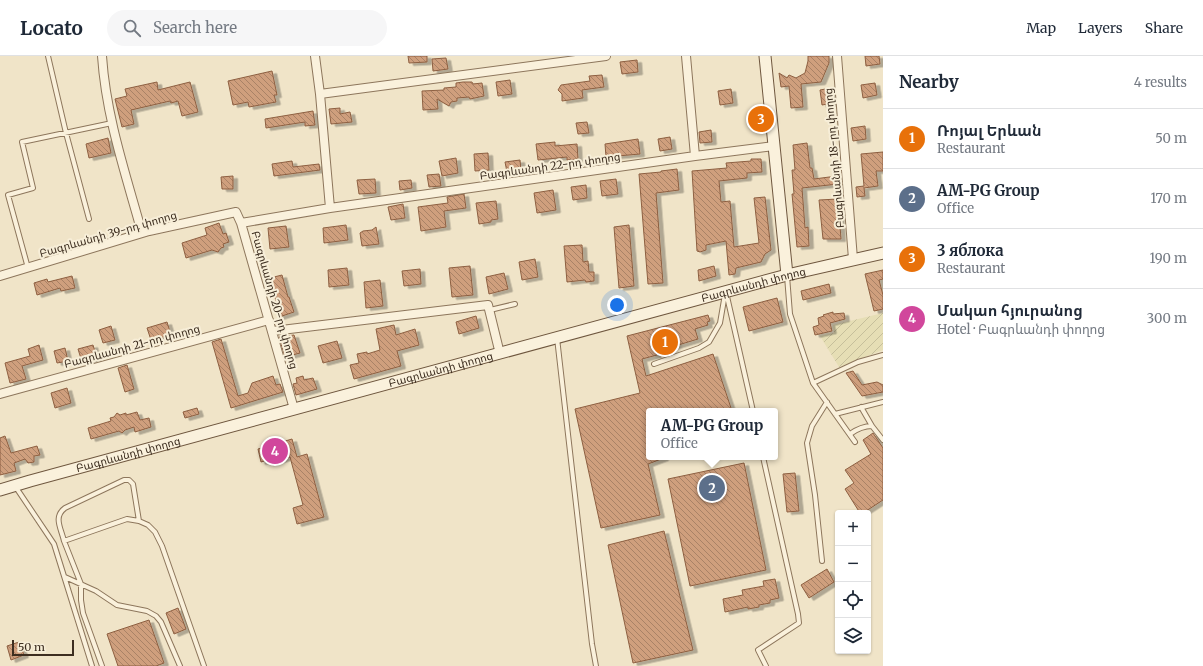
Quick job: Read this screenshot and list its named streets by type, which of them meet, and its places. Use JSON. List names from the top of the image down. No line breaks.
{"streets":{"main road":["Բագրևանդի փողոց"],"street":["Բագրևանդի 18-րդ փողոց","Բագրևանդի 22-րդ փողոց","Բագրևանդի 39-րդ փողոց","Բագրևանդի 20-րդ փողոց","Բագրևանդի 21-րդ փողոց"]},"crossings":[["Բագրևանդի 18-րդ փողոց","Բագրևանդի փողոց"],["Բագրևանդի 22-րդ փողոց","Բագրևանդի 20-րդ փողոց"],["Բագրևանդի 39-րդ փողոց","Բագրևանդի 20-րդ փողոց"],["Բագրևանդի փողոց","Բագրևանդի 20-րդ փողոց"],["Բագրևանդի 20-րդ փողոց","Բագրևանդի 21-րդ փողոց"]],"scale_bar":"50 m","page":{"header":"Locato","search":"Search here","nav":["Map","Layers","Share"],"heading":["Nearby","4 results"],"pins":["3","1","4","2"],"list":[{"mark":"1","name":"Ռոյալ Երևան","note":"Restaurant","value":"50 m"},{"mark":"2","name":"AM-PG Group","note":"Office","value":"170 m"},{"mark":"3","name":"3 яблока","note":"Restaurant","value":"190 m"},{"mark":"4","name":"Մակաո հյուրանոց","note":"Hotel · Բագրևանդի փողոց","value":"300 m"}],"popup":["AM-PG Group","Office"],"map_buttons":["+","−"],"scale":"50 m"}}
